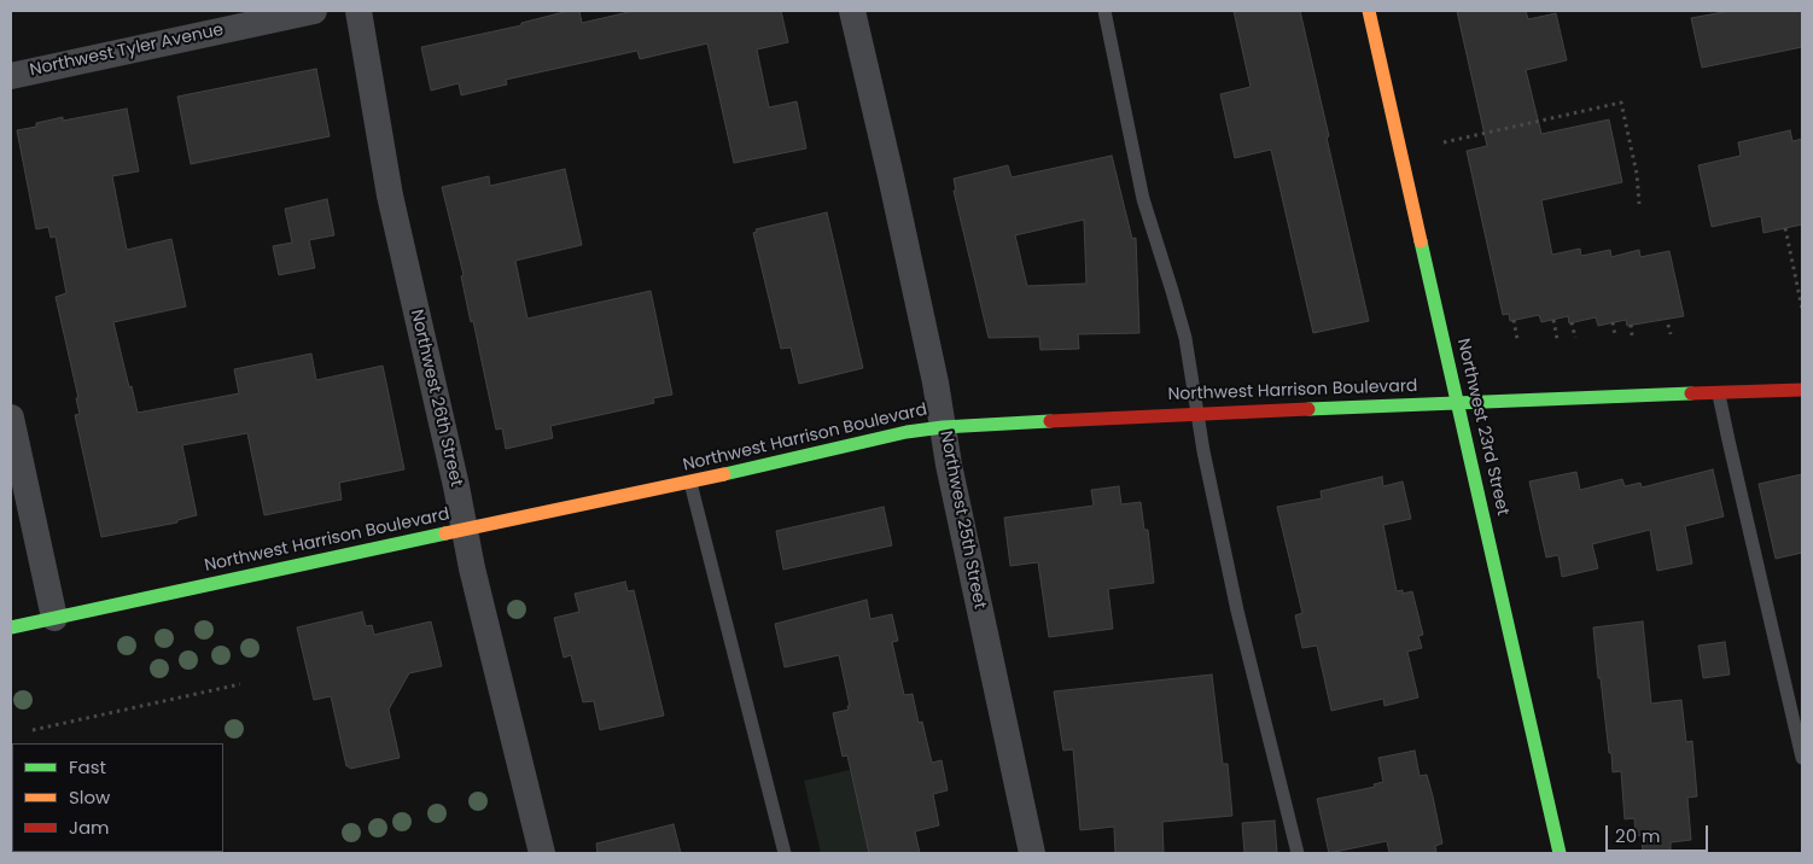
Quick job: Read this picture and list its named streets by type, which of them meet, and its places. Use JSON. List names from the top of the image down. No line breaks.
{"streets":{"main road":["Northwest Harrison Boulevard","Northwest 23rd Street"],"street":["Northwest Tyler Avenue","Northwest 26th Street","Northwest 25th Street"]},"crossings":[["Northwest Harrison Boulevard","Northwest 26th Street"],["Northwest Harrison Boulevard","Northwest 23rd Street"],["Northwest Harrison Boulevard","Northwest 25th Street"]],"legend":["Fast","Slow","Jam"],"scale_bar":"20 m"}
